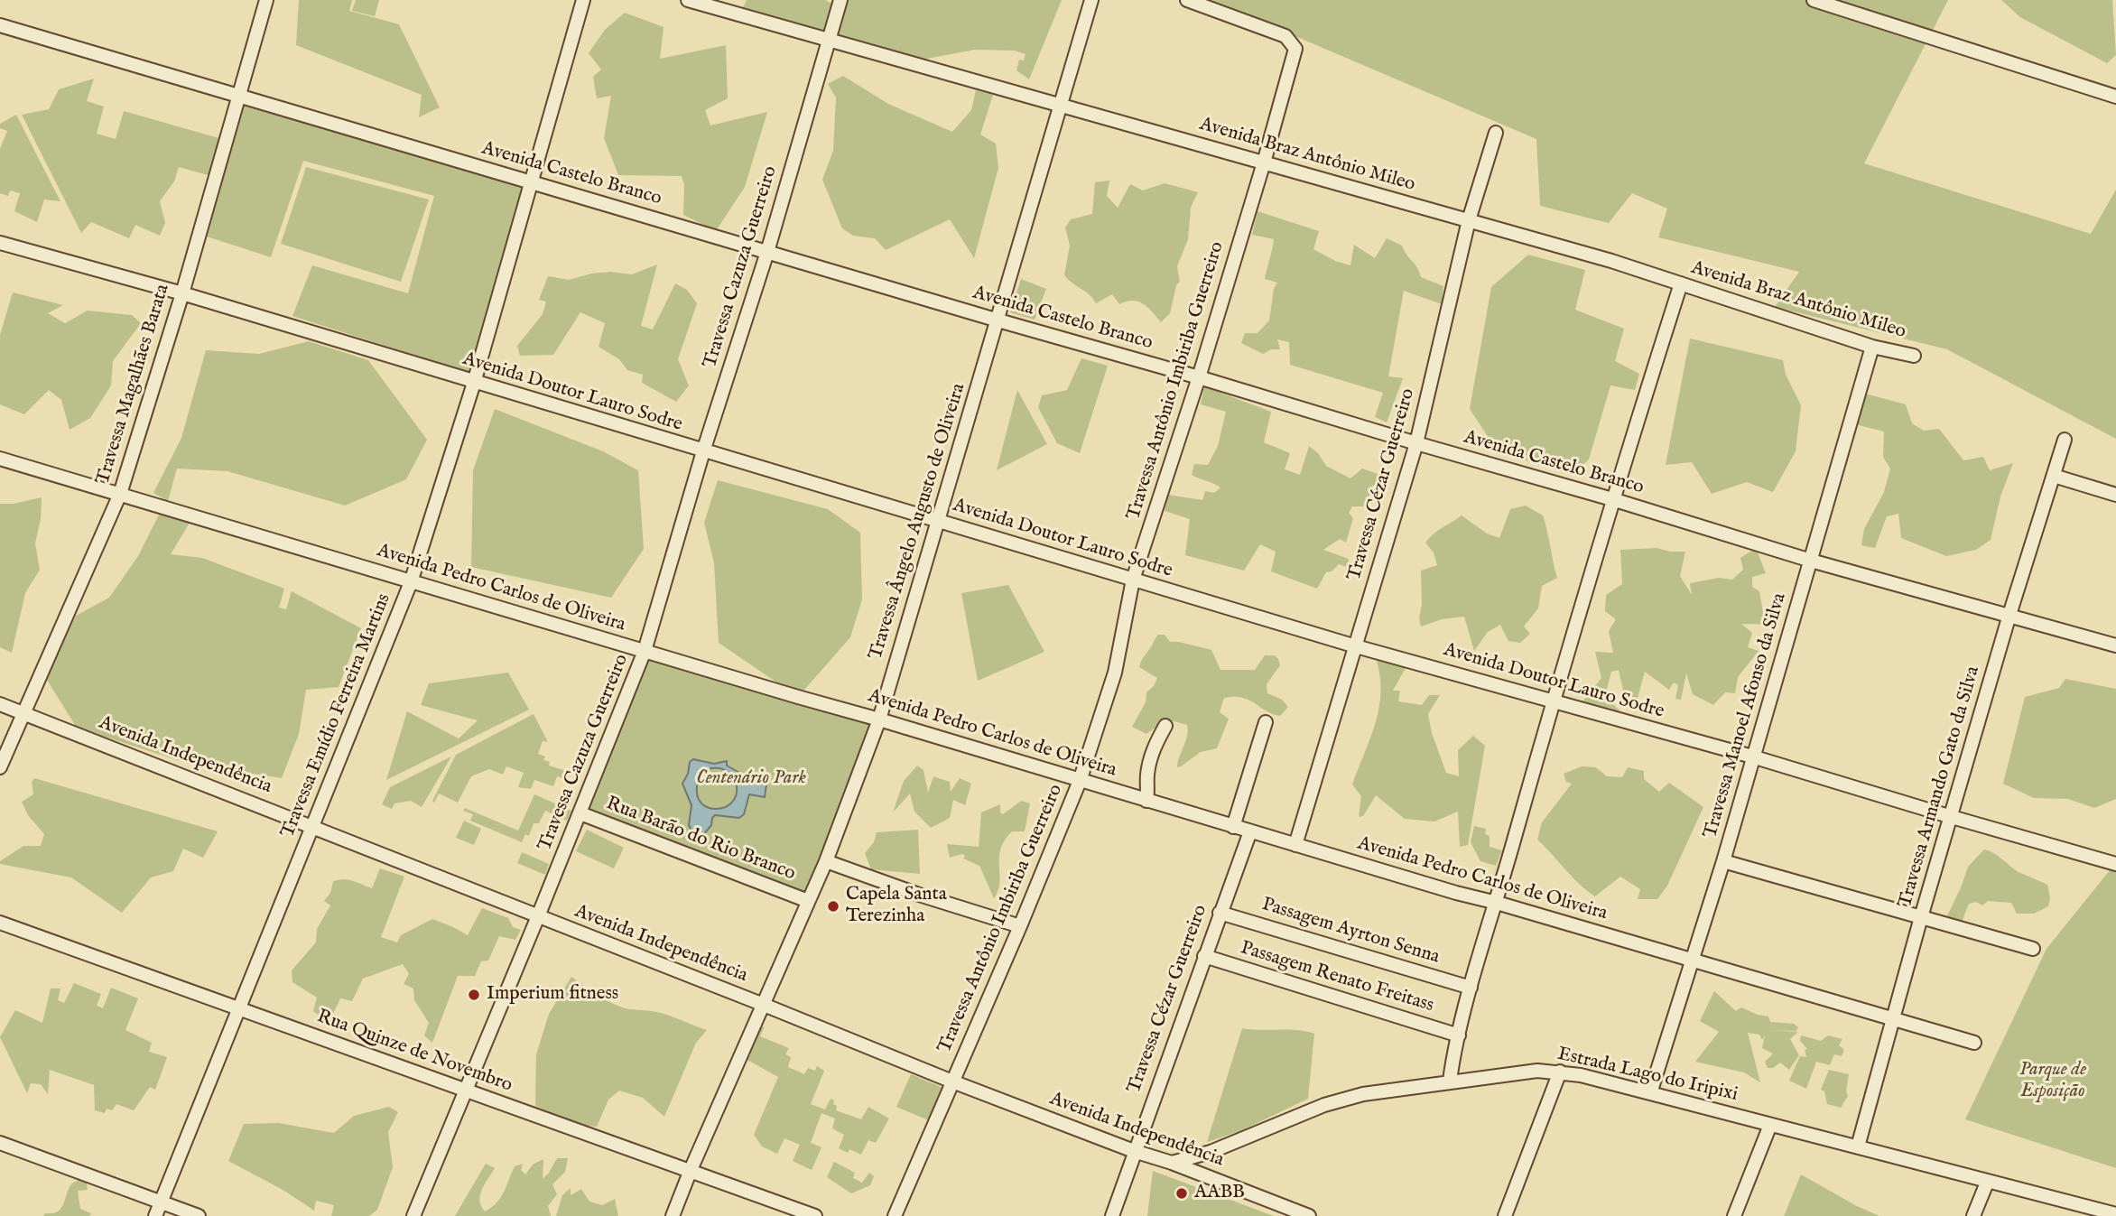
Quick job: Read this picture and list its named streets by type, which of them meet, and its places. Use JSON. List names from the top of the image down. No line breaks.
{"streets":{"street":["Avenida Braz Antônio Mileo","Avenida Castelo Branco","Travessa Cazuza Guerreiro","Travessa Antônio Imbiriba Guerreiro","Travessa Magalhães Barata","Avenida Doutor Lauro Sodre","Travessa Cézar Guerreiro","Travessa Ângelo Augusto de Oliveira","Avenida Pedro Carlos de Oliveira","Travessa Emídio Ferreira Martins","Travessa Manoel Afonso da Silva","Avenida Independência","Travessa Armando Gato da Silva","Rua Barão do Rio Branco","Passagem Ayrton Senna","Passagem Renato Freitass","Rua Quinze de Novembro","Estrada Lago do Iripixi"]},"crossings":[["Avenida Braz Antônio Mileo","Travessa Cazuza Guerreiro"],["Avenida Braz Antônio Mileo","Travessa Antônio Imbiriba Guerreiro"],["Avenida Braz Antônio Mileo","Travessa Cézar Guerreiro"],["Avenida Braz Antônio Mileo","Travessa Ângelo Augusto de Oliveira"],["Avenida Braz Antônio Mileo","Travessa Manoel Afonso da Silva"],["Avenida Castelo Branco","Travessa Cazuza Guerreiro"],["Avenida Castelo Branco","Travessa Antônio Imbiriba Guerreiro"],["Avenida Castelo Branco","Travessa Magalhães Barata"],["Avenida Castelo Branco","Travessa Cézar Guerreiro"],["Avenida Castelo Branco","Travessa Ângelo Augusto de Oliveira"],["Avenida Castelo Branco","Travessa Emídio Ferreira Martins"],["Avenida Castelo Branco","Travessa Manoel Afonso da Silva"],["Avenida Castelo Branco","Travessa Armando Gato da Silva"],["Travessa Cazuza Guerreiro","Avenida Doutor Lauro Sodre"],["Travessa Cazuza Guerreiro","Avenida Pedro Carlos de Oliveira"],["Travessa Cazuza Guerreiro","Avenida Independência"],["Travessa Cazuza Guerreiro","Rua Barão do Rio Branco"],["Travessa Cazuza Guerreiro","Rua Quinze de Novembro"],["Travessa Antônio Imbiriba Guerreiro","Avenida Doutor Lauro Sodre"],["Travessa Antônio Imbiriba Guerreiro","Avenida Pedro Carlos de Oliveira"],["Travessa Antônio Imbiriba Guerreiro","Avenida Independência"],["Travessa Magalhães Barata","Avenida Doutor Lauro Sodre"],["Travessa Magalhães Barata","Avenida Pedro Carlos de Oliveira"],["Travessa Magalhães Barata","Avenida Independência"],["Avenida Doutor Lauro Sodre","Travessa Cézar Guerreiro"],["Avenida Doutor Lauro Sodre","Travessa Ângelo Augusto de Oliveira"],["Avenida Doutor Lauro Sodre","Travessa Emídio Ferreira Martins"],["Avenida Doutor Lauro Sodre","Travessa Manoel Afonso da Silva"],["Avenida Doutor Lauro Sodre","Travessa Armando Gato da Silva"],["Travessa Cézar Guerreiro","Avenida Pedro Carlos de Oliveira"],["Travessa Cézar Guerreiro","Avenida Independência"],["Travessa Cézar Guerreiro","Passagem Ayrton Senna"],["Travessa Cézar Guerreiro","Passagem Renato Freitass"],["Travessa Ângelo Augusto de Oliveira","Avenida Pedro Carlos de Oliveira"],["Travessa Ângelo Augusto de Oliveira","Avenida Independência"],["Travessa Ângelo Augusto de Oliveira","Rua Barão do Rio Branco"],["Travessa Ângelo Augusto de Oliveira","Rua Quinze de Novembro"],["Avenida Pedro Carlos de Oliveira","Travessa Emídio Ferreira Martins"],["Avenida Pedro Carlos de Oliveira","Travessa Manoel Afonso da Silva"],["Avenida Pedro Carlos de Oliveira","Travessa Armando Gato da Silva"],["Travessa Emídio Ferreira Martins","Avenida Independência"],["Travessa Emídio Ferreira Martins","Rua Quinze de Novembro"],["Travessa Manoel Afonso da Silva","Estrada Lago do Iripixi"],["Avenida Independência","Estrada Lago do Iripixi"],["Travessa Armando Gato da Silva","Estrada Lago do Iripixi"]],"parks":["Centenário Park","Parque de Esposição"],"places":["Capela Santa Terezinha","Imperium fitness","AABB"]}
